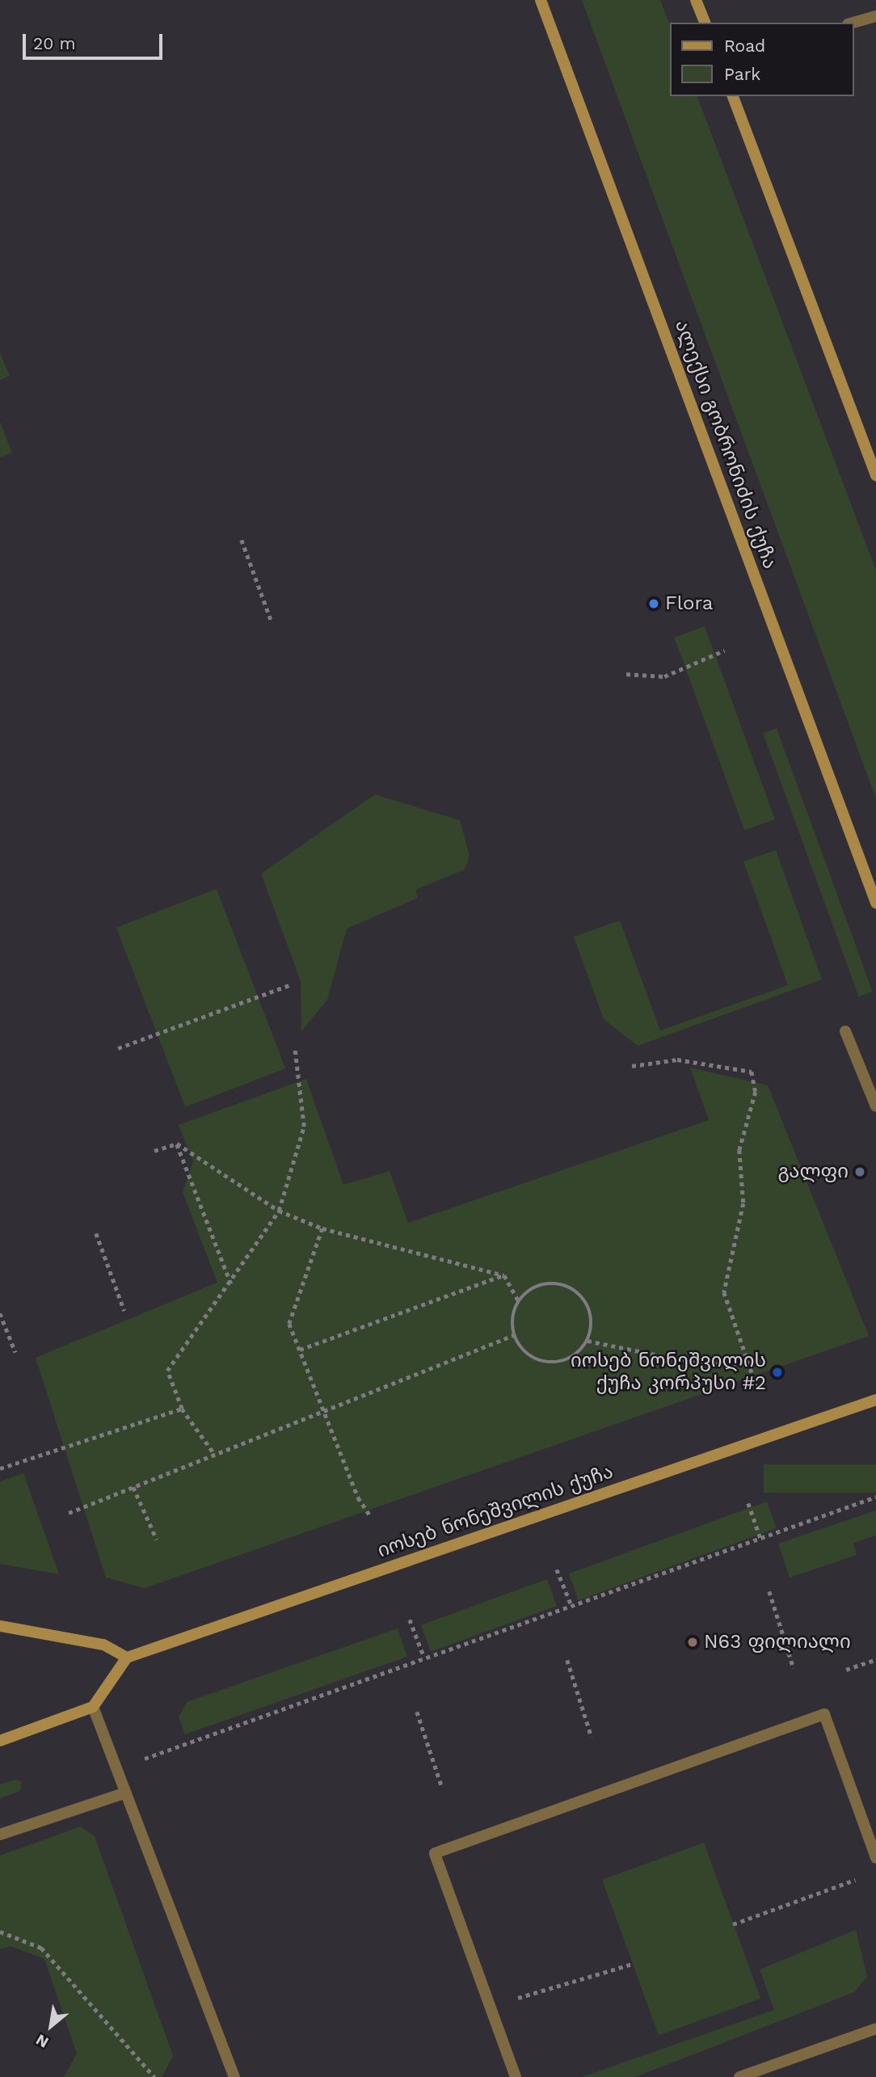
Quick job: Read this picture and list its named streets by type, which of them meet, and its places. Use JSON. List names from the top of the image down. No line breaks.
{"streets":{"main road":["ალექსი გობრონიძის ქუჩა","იოსებ ნონეშვილის ქუჩა"]},"places":["Flora","გალფი","იოსებ ნონეშვილის ქუჩა კორპუსი #2","N63 ფილიალი"],"legend":["Road","Park"],"scale_bar":"20 m","north":"bottom left"}
